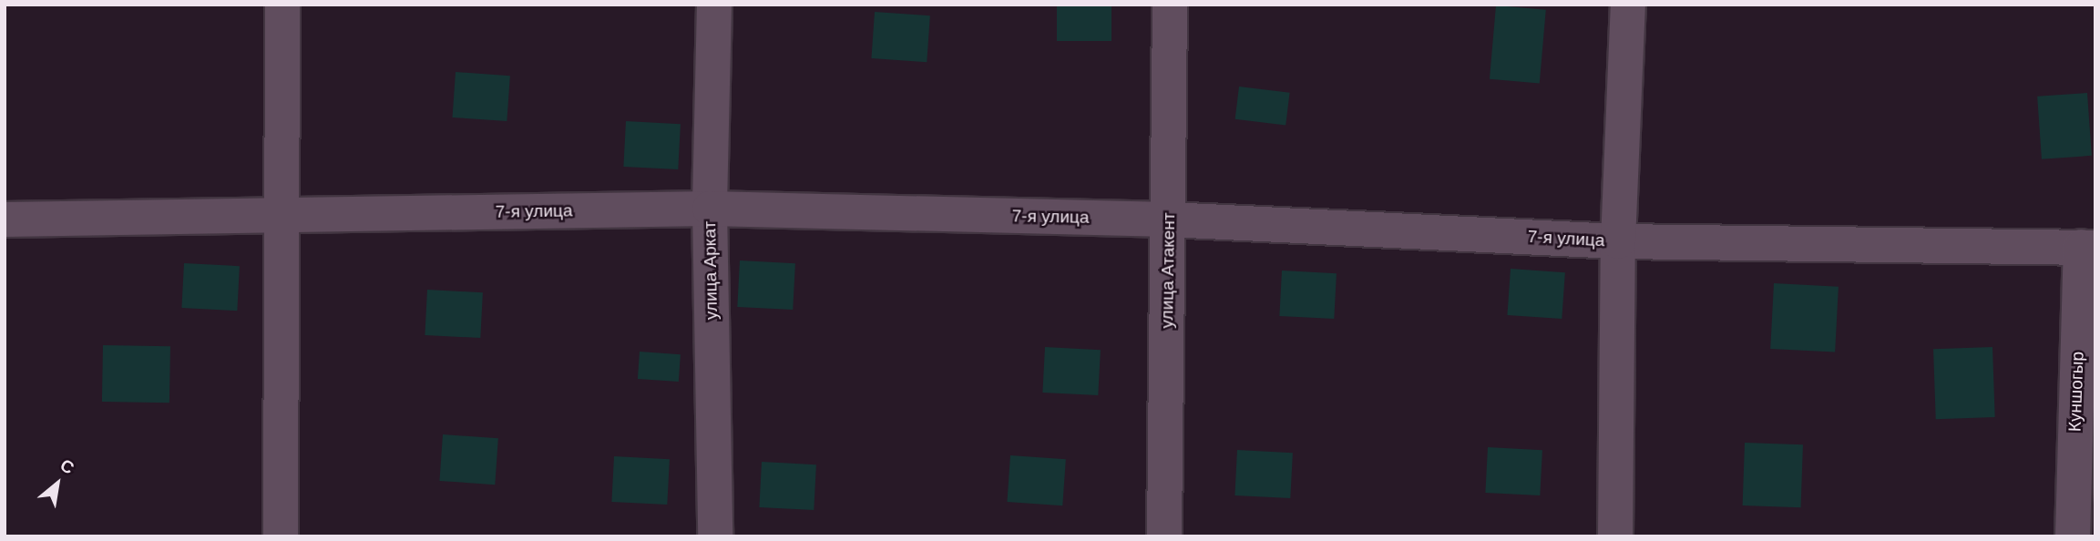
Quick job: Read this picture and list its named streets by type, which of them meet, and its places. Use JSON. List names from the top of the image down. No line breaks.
{"streets":{"street":["7-я улица","улица Аркат","улица Атакент","Куншогыр"]},"crossings":[["7-я улица","улица Аркат"],["7-я улица","улица Атакент"],["7-я улица","Куншогыр"]],"north":"top right"}
